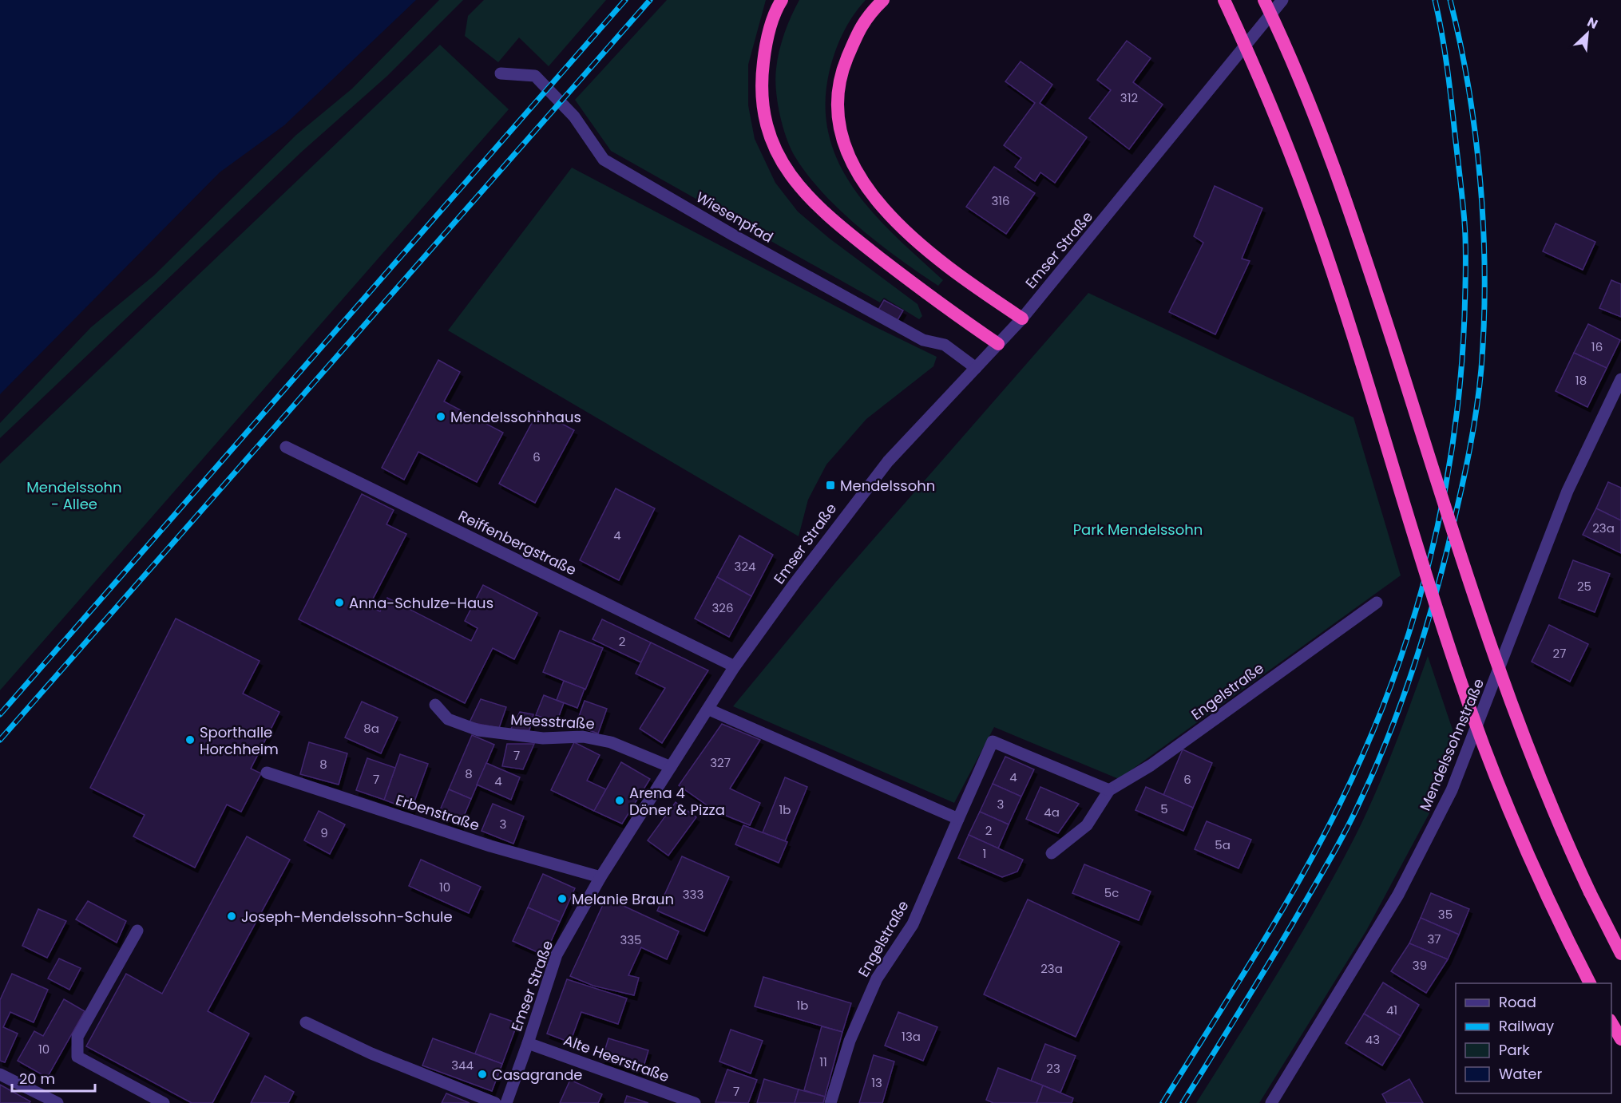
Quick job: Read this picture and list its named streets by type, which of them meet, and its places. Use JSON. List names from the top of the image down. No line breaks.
{"streets":{"street":["Wiesenpfad","Emser Straße","Reiffenbergstraße","Engelstraße","Meesstraße","Mendelssohnstraße","Erbenstraße","Alte Heerstraße"]},"crossings":[["Wiesenpfad","Emser Straße"],["Emser Straße","Reiffenbergstraße"],["Emser Straße","Meesstraße"],["Emser Straße","Erbenstraße"],["Emser Straße","Alte Heerstraße"]],"parks":["Mendelssohn - Allee","Park Mendelssohn"],"places":{"other":["Mendelssohnhaus","Anna-Schulze-Haus","Sporthalle Horchheim","Arena 4 Döner & Pizza","Melanie Braun","Joseph-Mendelssohn-Schule","Casagrande"],"transit":["Mendelssohn"]},"house_numbers":["312","316","16","18","6","23a","4","324","25","326","2","27","8a","7","327","8","8","4","7","6","4","3","5","1b","4a","3","2","9","5a","1","10","5c","333","35","37","335","39","23a","1b","41","13a","43","10","11","344","23","13","7"],"legend":["Road","Railway","Park","Water"],"scale_bar":"20 m","north":"top right"}
